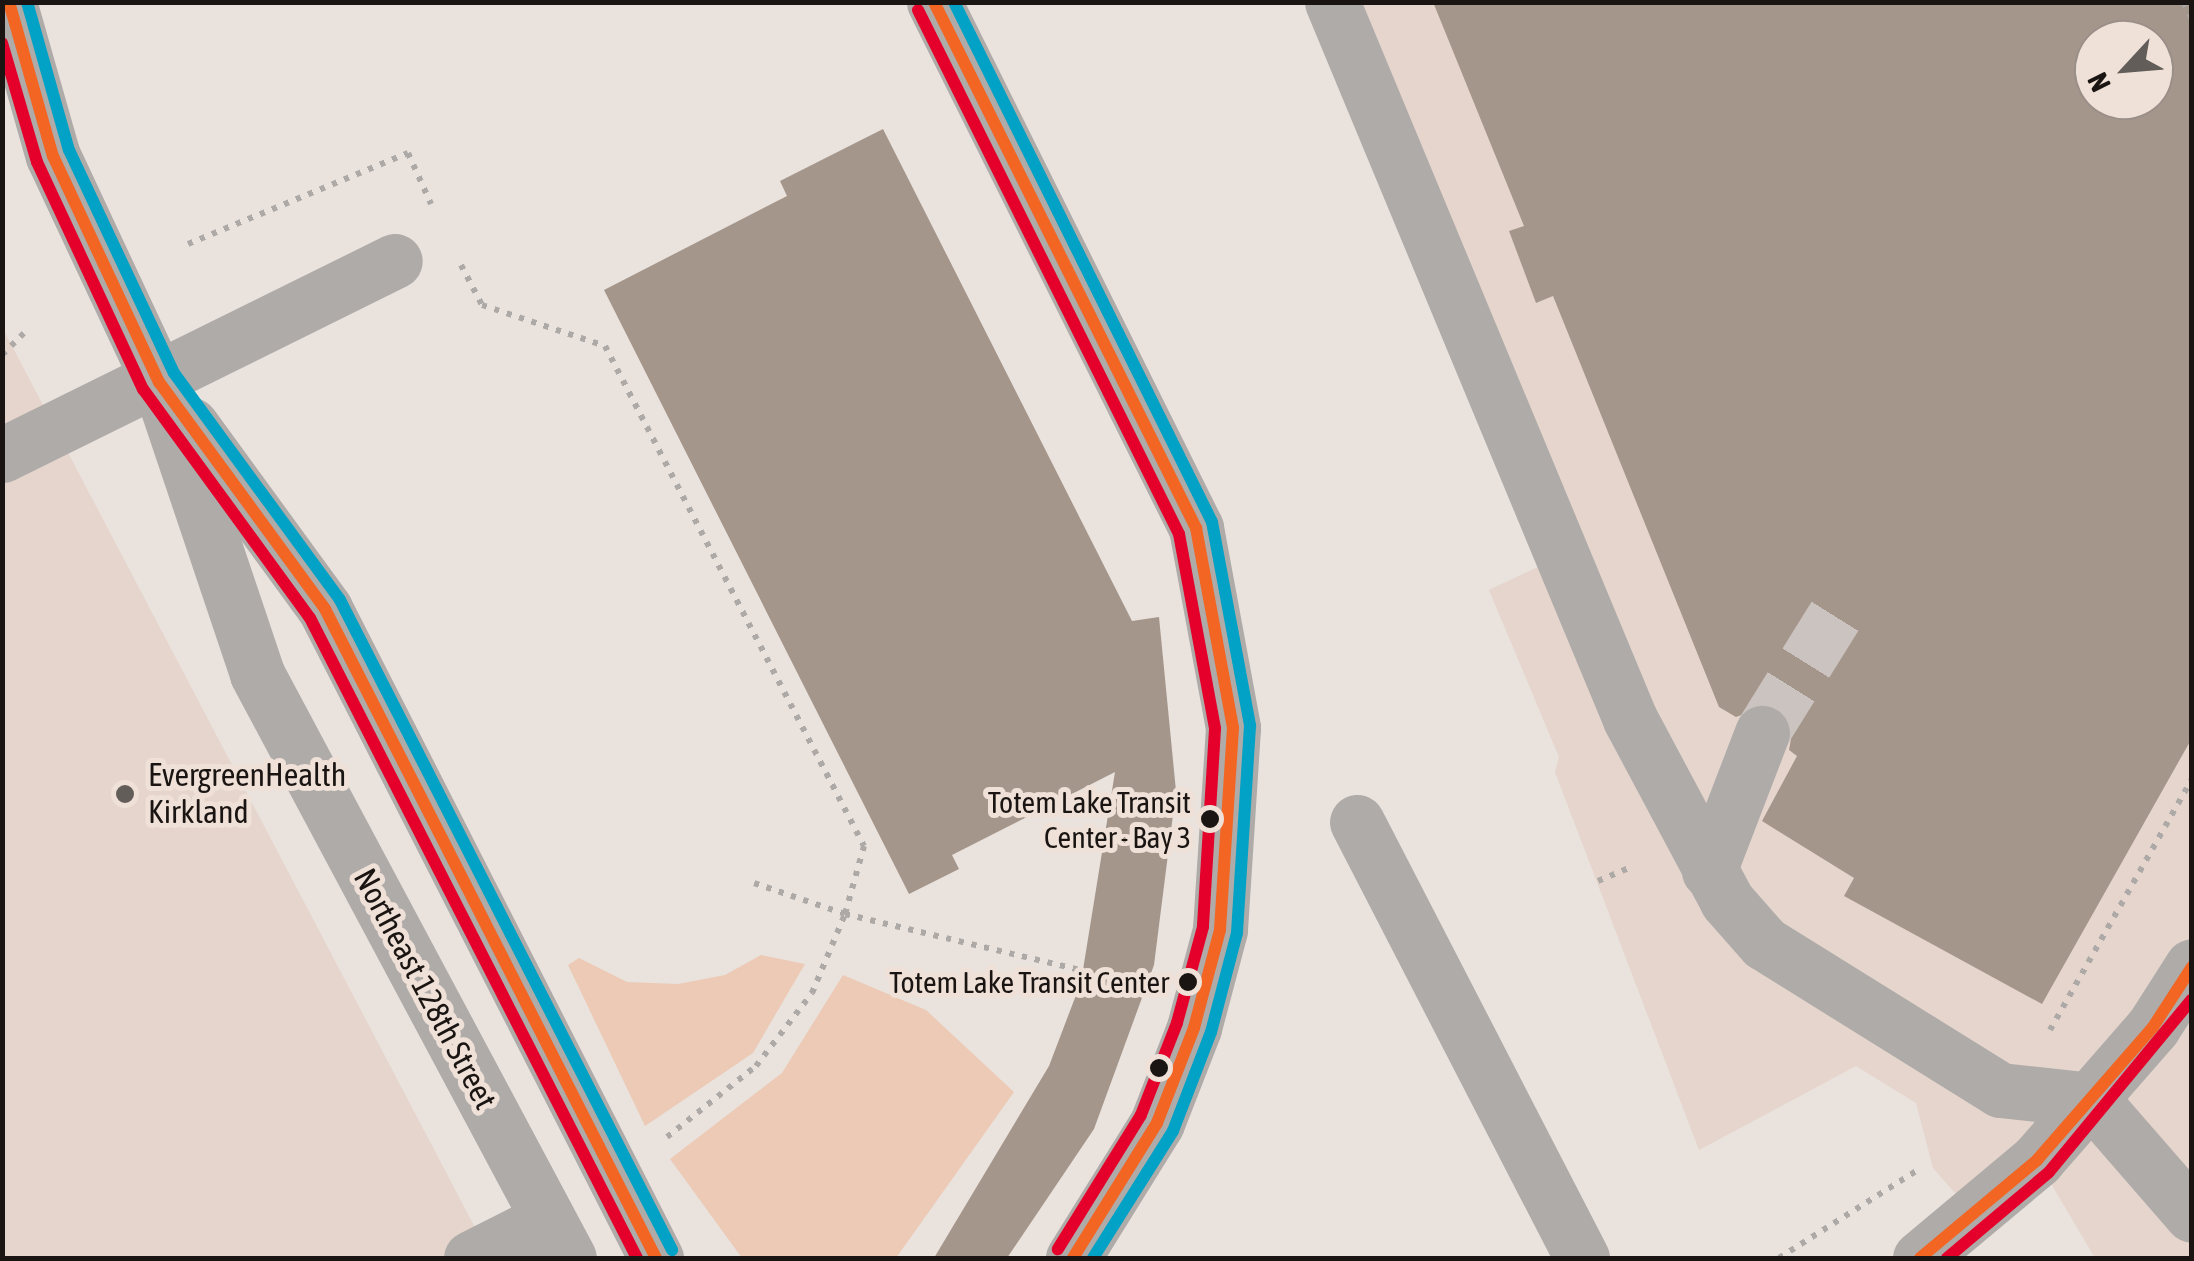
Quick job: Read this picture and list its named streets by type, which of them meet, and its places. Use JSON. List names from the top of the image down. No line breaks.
{"streets":{"street":["Northeast 128th Street"]},"places":["EvergreenHealth Kirkland","Totem Lake Transit Center - Bay 3","Totem Lake Transit Center"],"north":"bottom left"}
